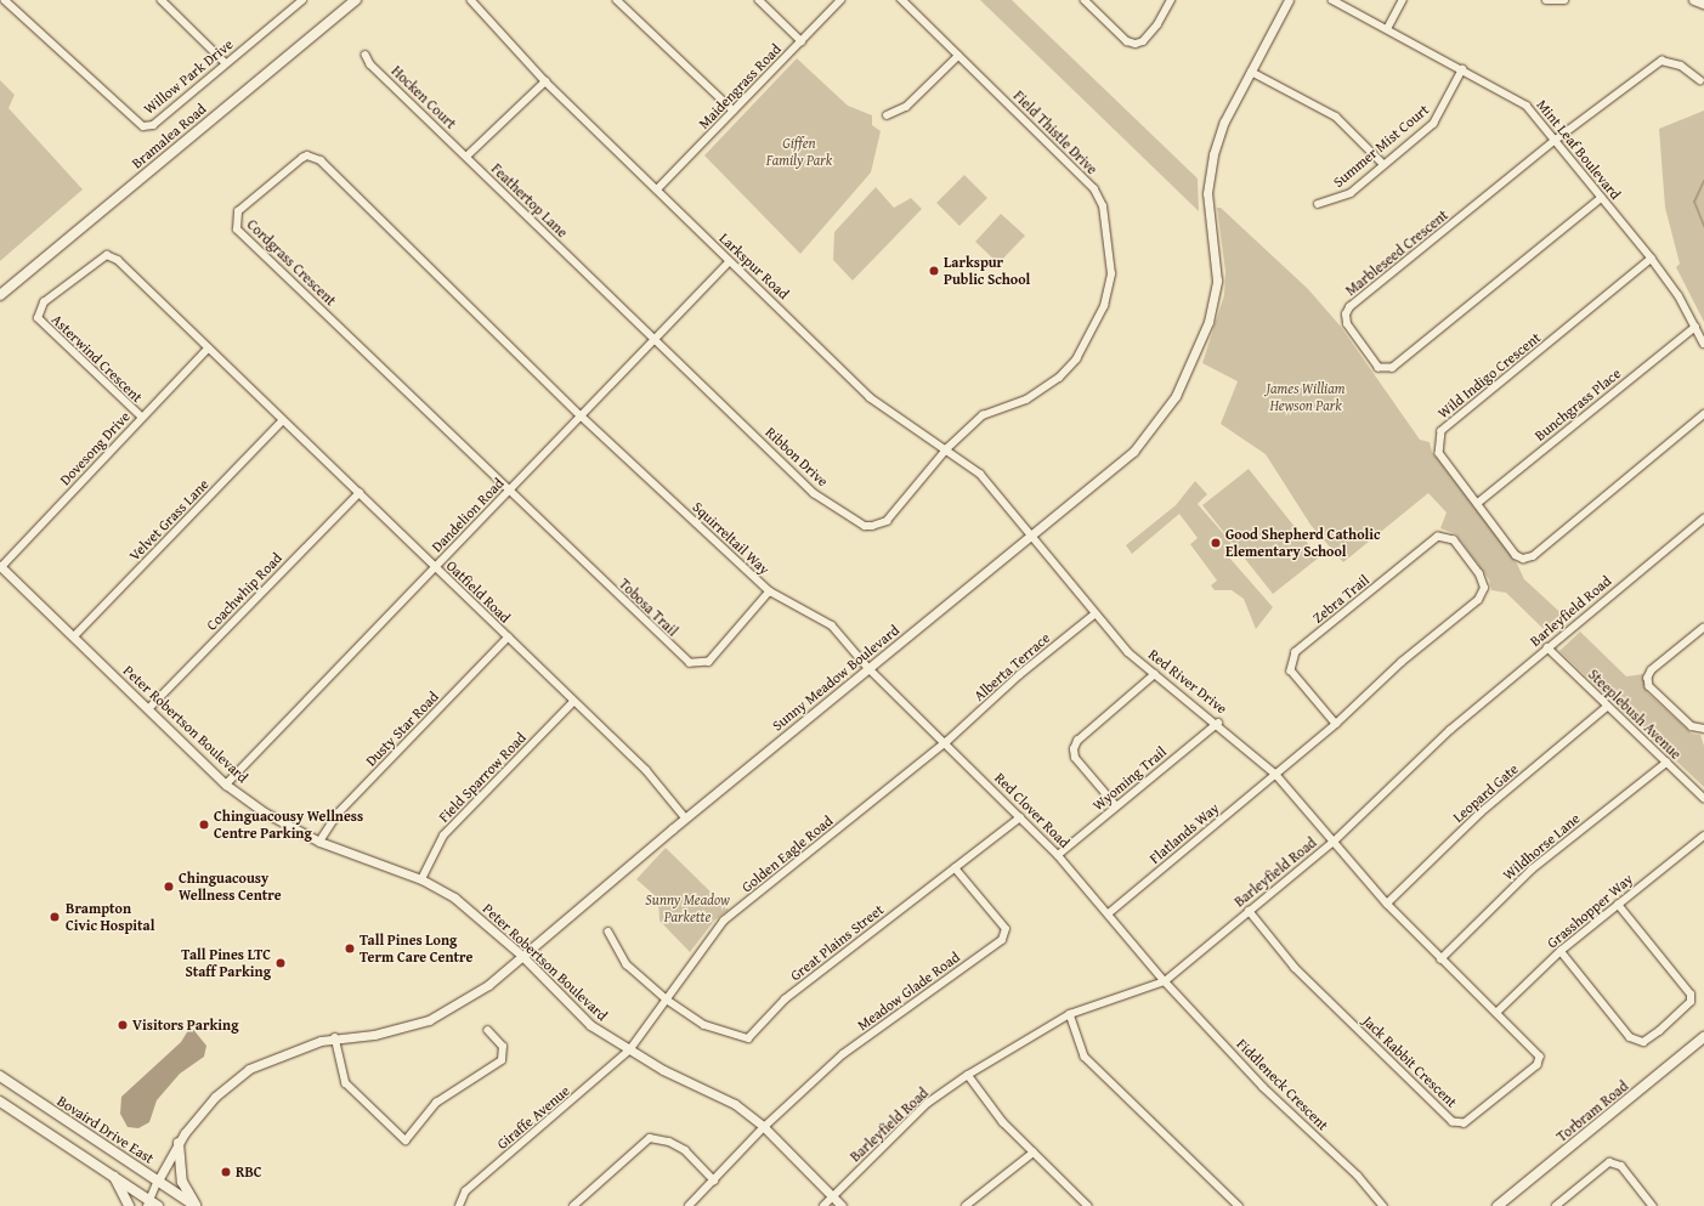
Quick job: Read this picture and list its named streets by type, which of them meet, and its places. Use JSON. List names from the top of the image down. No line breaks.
{"streets":{"main road":["Bramalea Road","Torbram Road","Bovaird Drive East"],"street":["Willow Park Drive","Maidengrass Road","Hocken Court","Field Thistle Drive","Summer Mist Court","Mint Leaf Boulevard","Feathertop Lane","Marbleseed Crescent","Cordgrass Crescent","Larkspur Road","Asterwind Crescent","Wild Indigo Crescent","Bunchgrass Place","Dovesong Drive","Ribbon Drive","Dandelion Road","Velvet Grass Lane","Squirreltail Way","Coachwhip Road","Oatfield Road","Zebra Trail","Tobosa Trail","Barleyfield Road","Alberta Terrace","Sunny Meadow Boulevard","Red River Drive","Steeplebush Avenue","Peter Robertson Boulevard","Dusty Star Road","Field Sparrow Road","Wyoming Trail","Leopard Gate","Red Clover Road","Flatlands Way","Wildhorse Lane","Golden Eagle Road","Grasshopper Way","Great Plains Street","Meadow Glade Road","Jack Rabbit Crescent","Fiddleneck Crescent","Giraffe Avenue"]},"crossings":[["Maidengrass Road","Larkspur Road"],["Hocken Court","Feathertop Lane"],["Field Thistle Drive","Larkspur Road"],["Field Thistle Drive","Ribbon Drive"],["Summer Mist Court","Mint Leaf Boulevard"],["Mint Leaf Boulevard","Marbleseed Crescent"],["Mint Leaf Boulevard","Wild Indigo Crescent"],["Mint Leaf Boulevard","Bunchgrass Place"],["Feathertop Lane","Ribbon Drive"],["Feathertop Lane","Dandelion Road"],["Cordgrass Crescent","Dandelion Road"],["Cordgrass Crescent","Squirreltail Way"],["Cordgrass Crescent","Tobosa Trail"],["Larkspur Road","Ribbon Drive"],["Larkspur Road","Dandelion Road"],["Larkspur Road","Sunny Meadow Boulevard"],["Larkspur Road","Red River Drive"],["Asterwind Crescent","Dovesong Drive"],["Asterwind Crescent","Oatfield Road"],["Wild Indigo Crescent","Bunchgrass Place"],["Dovesong Drive","Oatfield Road"],["Dovesong Drive","Peter Robertson Boulevard"],["Ribbon Drive","Dandelion Road"],["Dandelion Road","Squirreltail Way"],["Dandelion Road","Oatfield Road"],["Dandelion Road","Tobosa Trail"],["Dandelion Road","Peter Robertson Boulevard"],["Velvet Grass Lane","Oatfield Road"],["Velvet Grass Lane","Peter Robertson Boulevard"],["Squirreltail Way","Tobosa Trail"],["Squirreltail Way","Sunny Meadow Boulevard"],["Squirreltail Way","Red Clover Road"],["Coachwhip Road","Oatfield Road"],["Coachwhip Road","Peter Robertson Boulevard"],["Oatfield Road","Sunny Meadow Boulevard"],["Oatfield Road","Dusty Star Road"],["Oatfield Road","Field Sparrow Road"],["Zebra Trail","Red River Drive"],["Zebra Trail","Flatlands Way"],["Barleyfield Road","Red River Drive"],["Barleyfield Road","Steeplebush Avenue"],["Barleyfield Road","Peter Robertson Boulevard"],["Barleyfield Road","Red Clover Road"],["Barleyfield Road","Jack Rabbit Crescent"],["Barleyfield Road","Fiddleneck Crescent"],["Alberta Terrace","Red River Drive"],["Alberta Terrace","Red Clover Road"],["Alberta Terrace","Golden Eagle Road"],["Sunny Meadow Boulevard","Red River Drive"],["Sunny Meadow Boulevard","Peter Robertson Boulevard"],["Sunny Meadow Boulevard","Red Clover Road"],["Sunny Meadow Boulevard","Bovaird Drive East"],["Red River Drive","Wyoming Trail"],["Red River Drive","Flatlands Way"],["Red River Drive","Jack Rabbit Crescent"],["Steeplebush Avenue","Leopard Gate"],["Steeplebush Avenue","Wildhorse Lane"],["Peter Robertson Boulevard","Dusty Star Road"],["Peter Robertson Boulevard","Field Sparrow Road"],["Peter Robertson Boulevard","Golden Eagle Road"],["Peter Robertson Boulevard","Meadow Glade Road"],["Peter Robertson Boulevard","Giraffe Avenue"],["Wyoming Trail","Red Clover Road"],["Leopard Gate","Jack Rabbit Crescent"],["Red Clover Road","Flatlands Way"],["Red Clover Road","Golden Eagle Road"],["Red Clover Road","Great Plains Street"],["Red Clover Road","Fiddleneck Crescent"],["Wildhorse Lane","Jack Rabbit Crescent"],["Golden Eagle Road","Great Plains Street"],["Golden Eagle Road","Giraffe Avenue"],["Grasshopper Way","Jack Rabbit Crescent"],["Great Plains Street","Meadow Glade Road"]],"parks":["Giffen Family Park","James William Hewson Park","Sunny Meadow Parkette"],"places":["Larkspur Public School","Good Shepherd Catholic Elementary School","Chinguacousy Wellness Centre Parking","Chinguacousy Wellness Centre","Brampton Civic Hospital","Tall Pines Long Term Care Centre","Tall Pines LTC Staff Parking","Visitors Parking","RBC"]}
